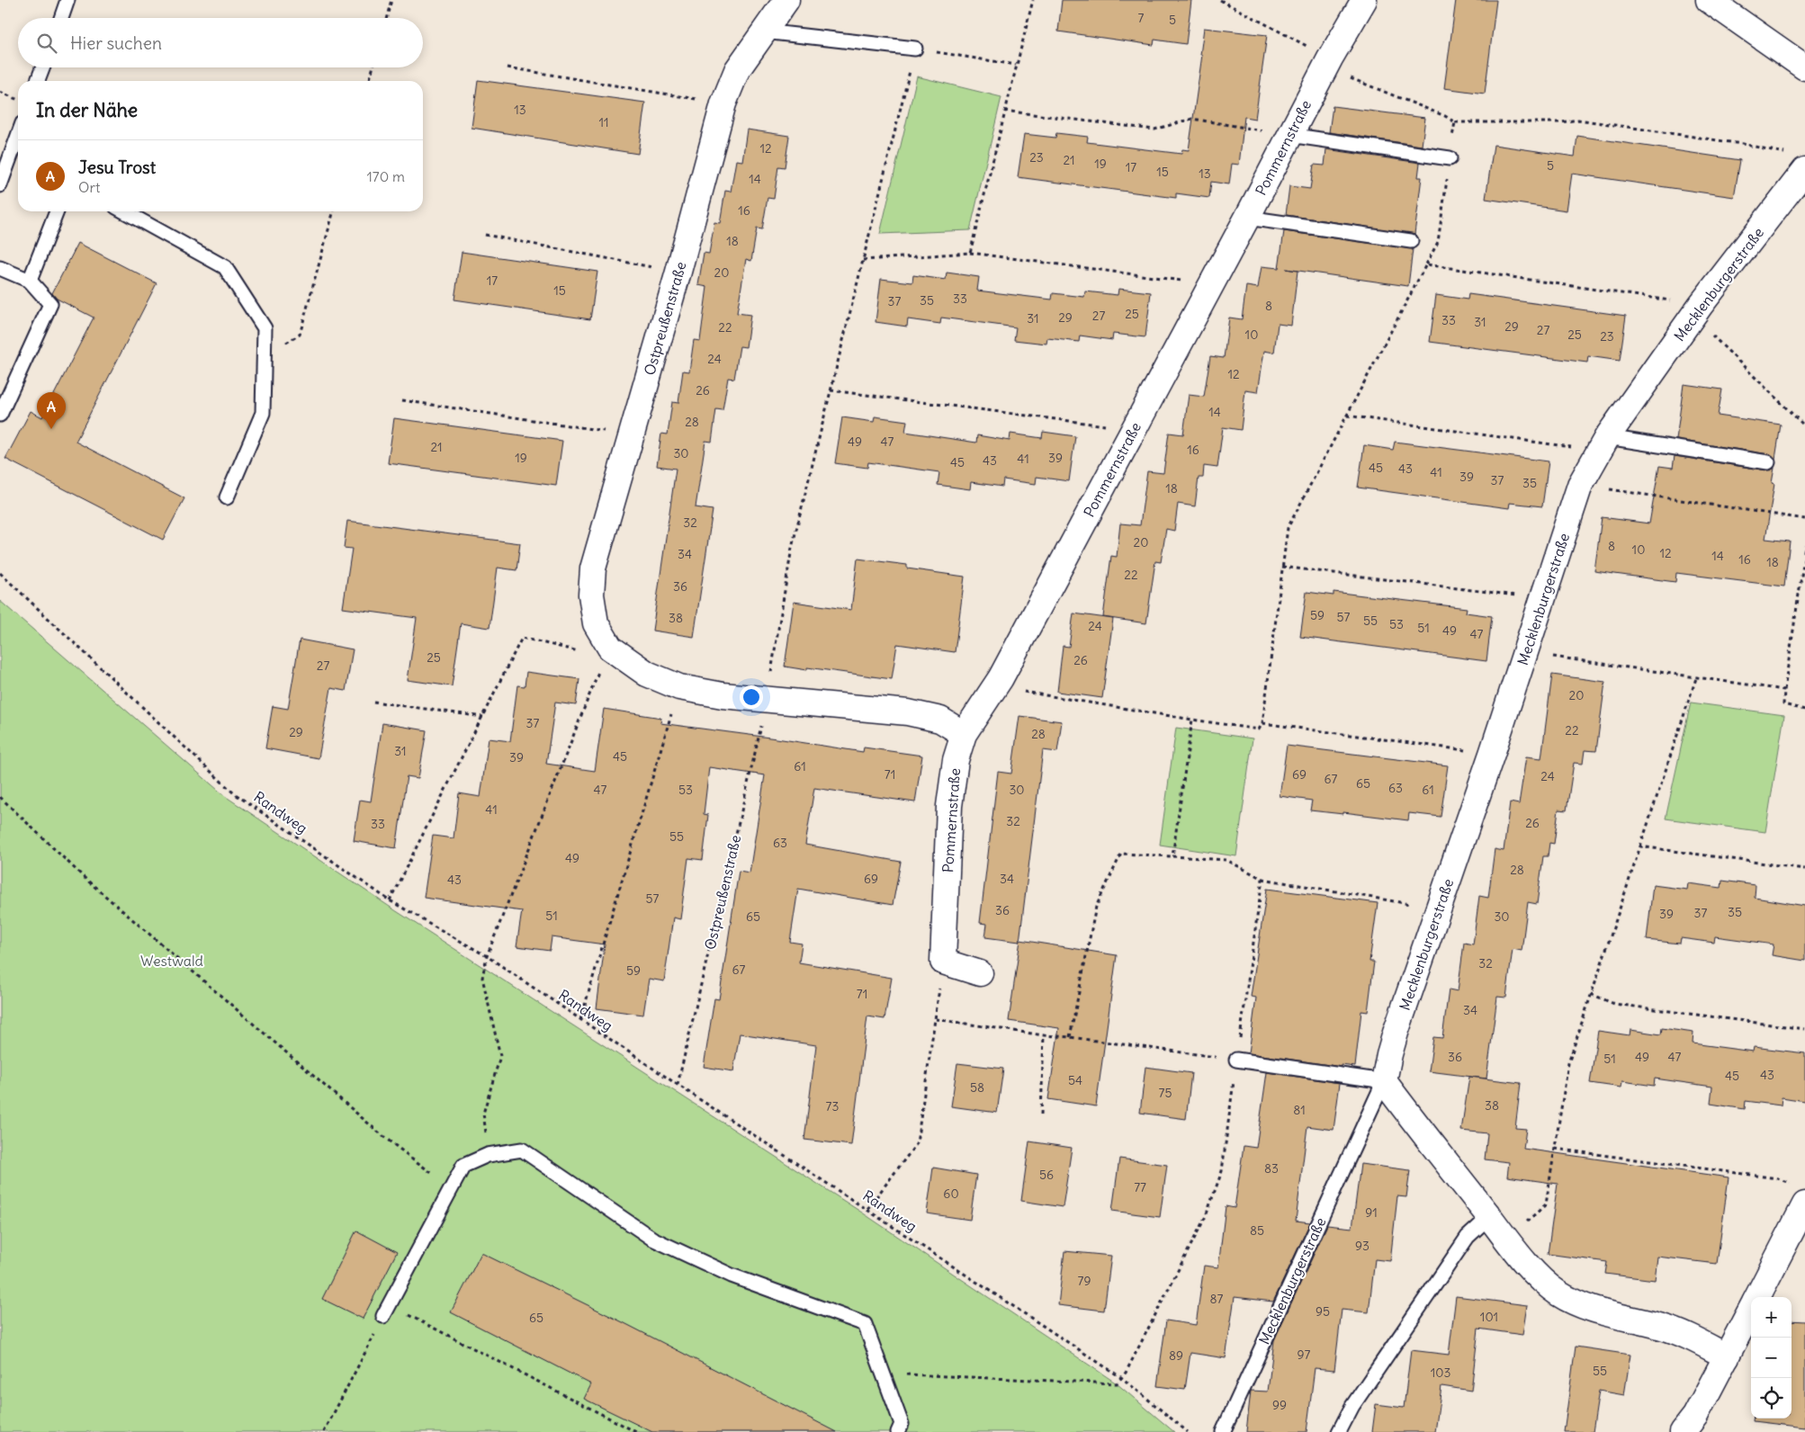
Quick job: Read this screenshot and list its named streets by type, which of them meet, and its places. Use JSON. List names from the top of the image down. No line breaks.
{"streets":{"street":["Pommernstraße","Mecklenburgerstraße","Ostpreußenstraße"],"path":["Randweg"]},"crossings":[["Pommernstraße","Ostpreußenstraße"],["Ostpreußenstraße","Randweg"]],"parks":["Westwald"],"house_numbers":["7","5","13","11","12","23","21","19","5","17","15","13","14","16","18","20","17","15","33","35","37","8","25","27","29","31","33","31","29","22","27","10","25","23","24","12","26","14","28","49","47","21","16","30","19","39","41","43","45","45","43","41","39","37","35","18","32","20","8","10","12","34","14","16","18","22","36","59","57","38","55","53","24","51","49","47","25","26","27","20","37","22","29","28","31","45","39","61","71","69","24","67","65","63","47","53","30","61","41","32","26","33","55","63","49","28","69","34","43","57","36","35","37","39","51","65","30","32","67","59","71","34","36","49","47","51","43","45","54","58","75","38","73","81","83","56","77","60","91","85","93","79","87","95","101","65","97","89","55","103","99"],"page":{"search":"Hier suchen","heading":"In der Nähe","list":[{"mark":"A","name":"Jesu Trost","note":"Ort","value":"170 m"}],"pins":"A","map_buttons":["+","−"]}}
